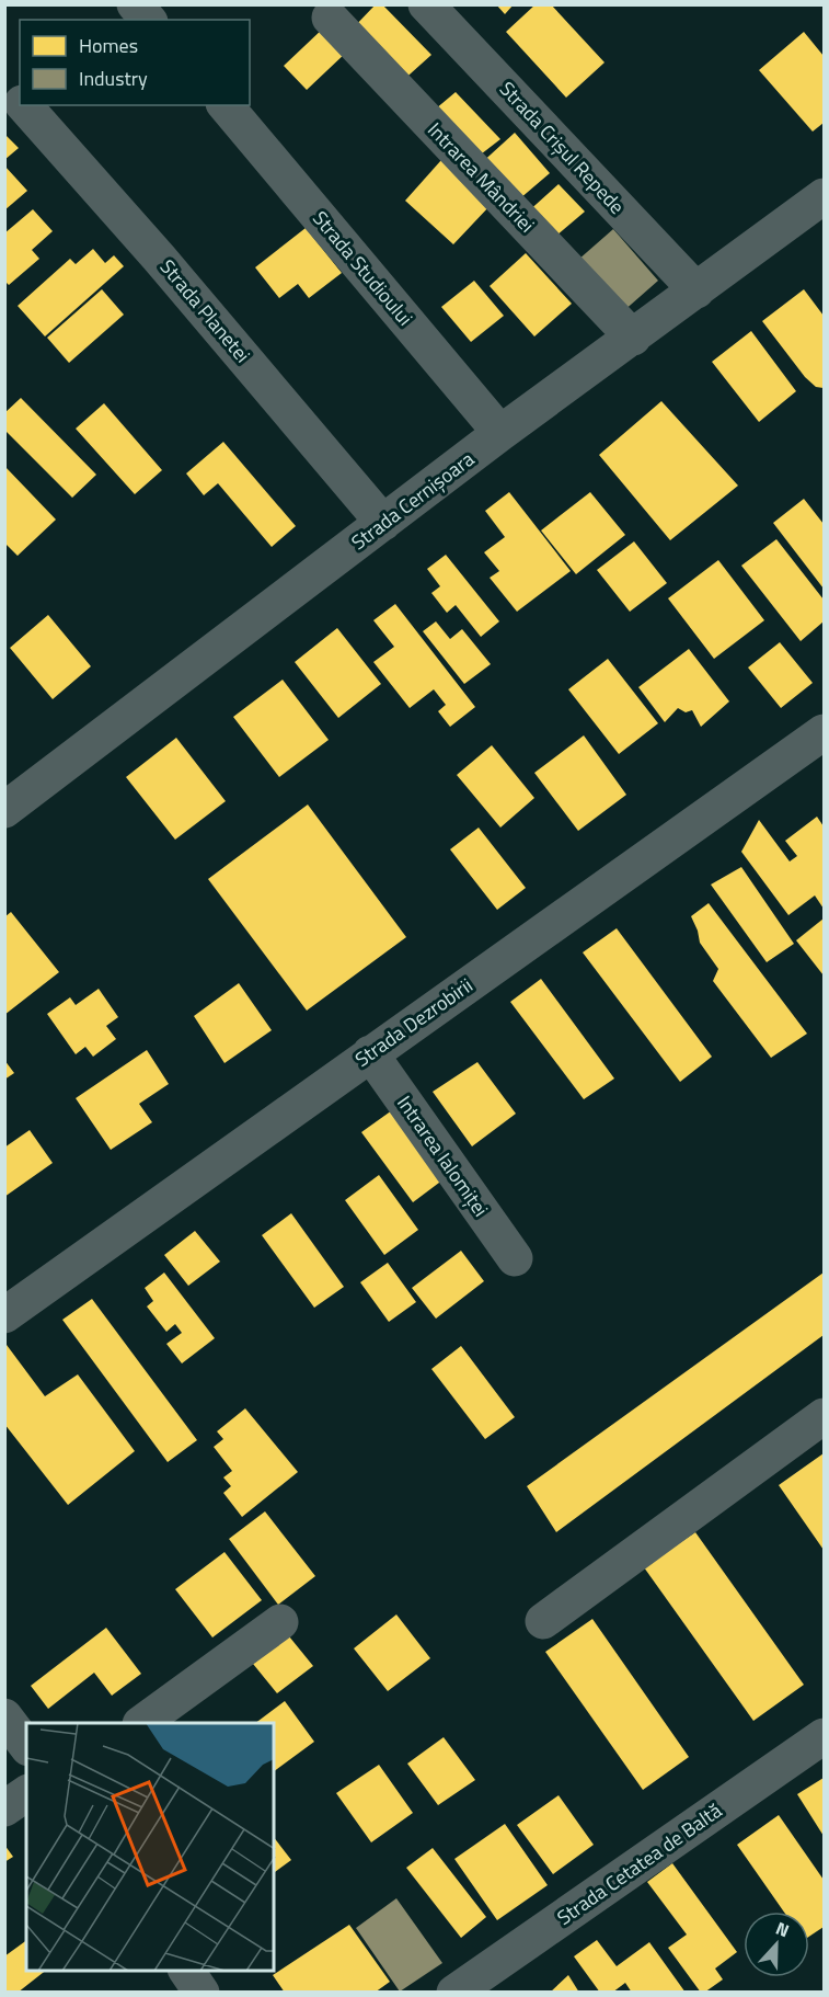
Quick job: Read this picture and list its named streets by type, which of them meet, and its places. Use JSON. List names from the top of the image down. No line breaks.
{"streets":{"street":["Strada Crișul Repede","Intrarea Mândriei","Strada Studioului","Strada Planetei","Strada Cernișoara","Strada Dezrobirii","Intrarea Ialomiței","Strada Cetatea de Baltă"]},"crossings":[["Strada Crișul Repede","Strada Cernișoara"],["Intrarea Mândriei","Strada Cernișoara"],["Strada Studioului","Strada Cernișoara"],["Strada Planetei","Strada Cernișoara"],["Strada Dezrobirii","Intrarea Ialomiței"]],"legend":["Homes","Industry"],"north":"top"}
